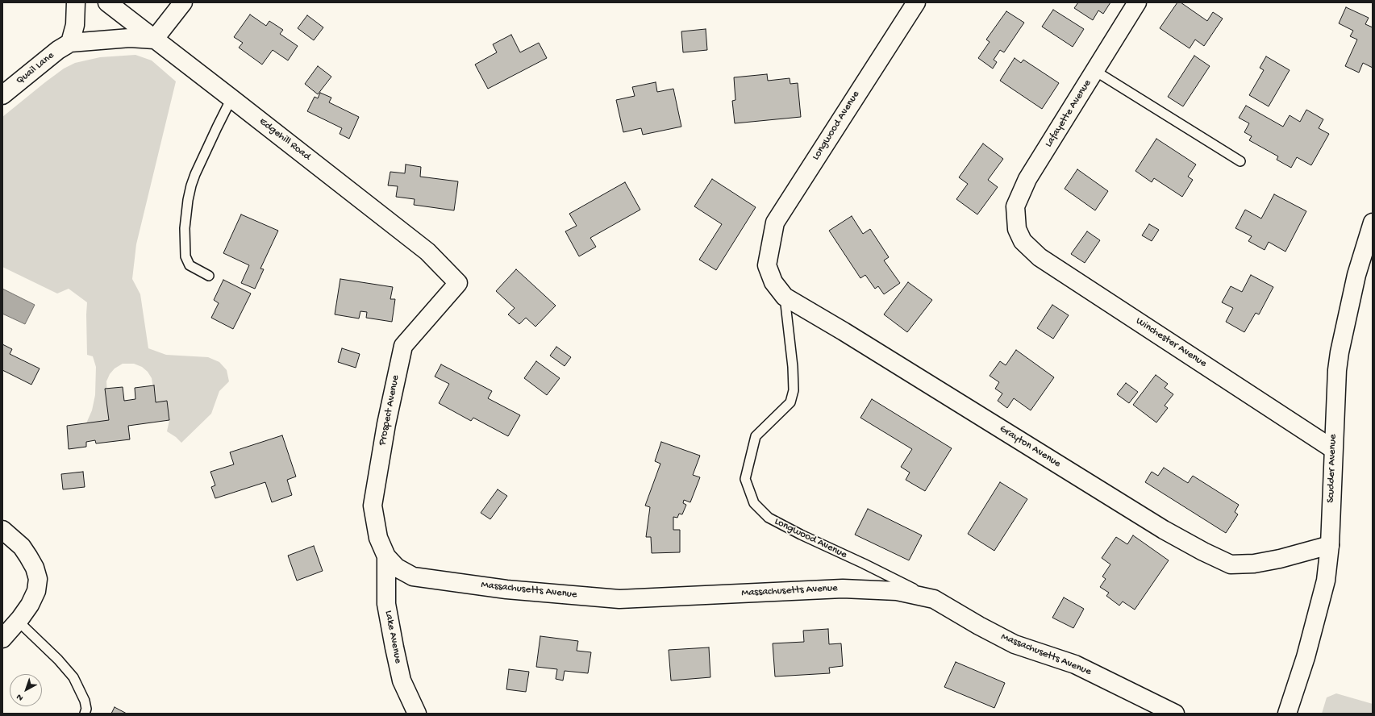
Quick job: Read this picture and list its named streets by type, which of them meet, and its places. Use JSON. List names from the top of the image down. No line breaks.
{"streets":{"street":["Quail Lane","Lafayette Avenue","Longwood Avenue","Edgehill Road","Winchester Avenue","Prospect Avenue","Grayton Avenue","Scudder Avenue","Massachusetts Avenue","Lake Avenue"]},"crossings":[["Quail Lane","Edgehill Road"],["Lafayette Avenue","Winchester Avenue"],["Longwood Avenue","Grayton Avenue"],["Longwood Avenue","Massachusetts Avenue"],["Edgehill Road","Prospect Avenue"],["Winchester Avenue","Scudder Avenue"],["Prospect Avenue","Massachusetts Avenue"],["Prospect Avenue","Lake Avenue"],["Grayton Avenue","Scudder Avenue"],["Massachusetts Avenue","Lake Avenue"]],"north":"bottom left"}
